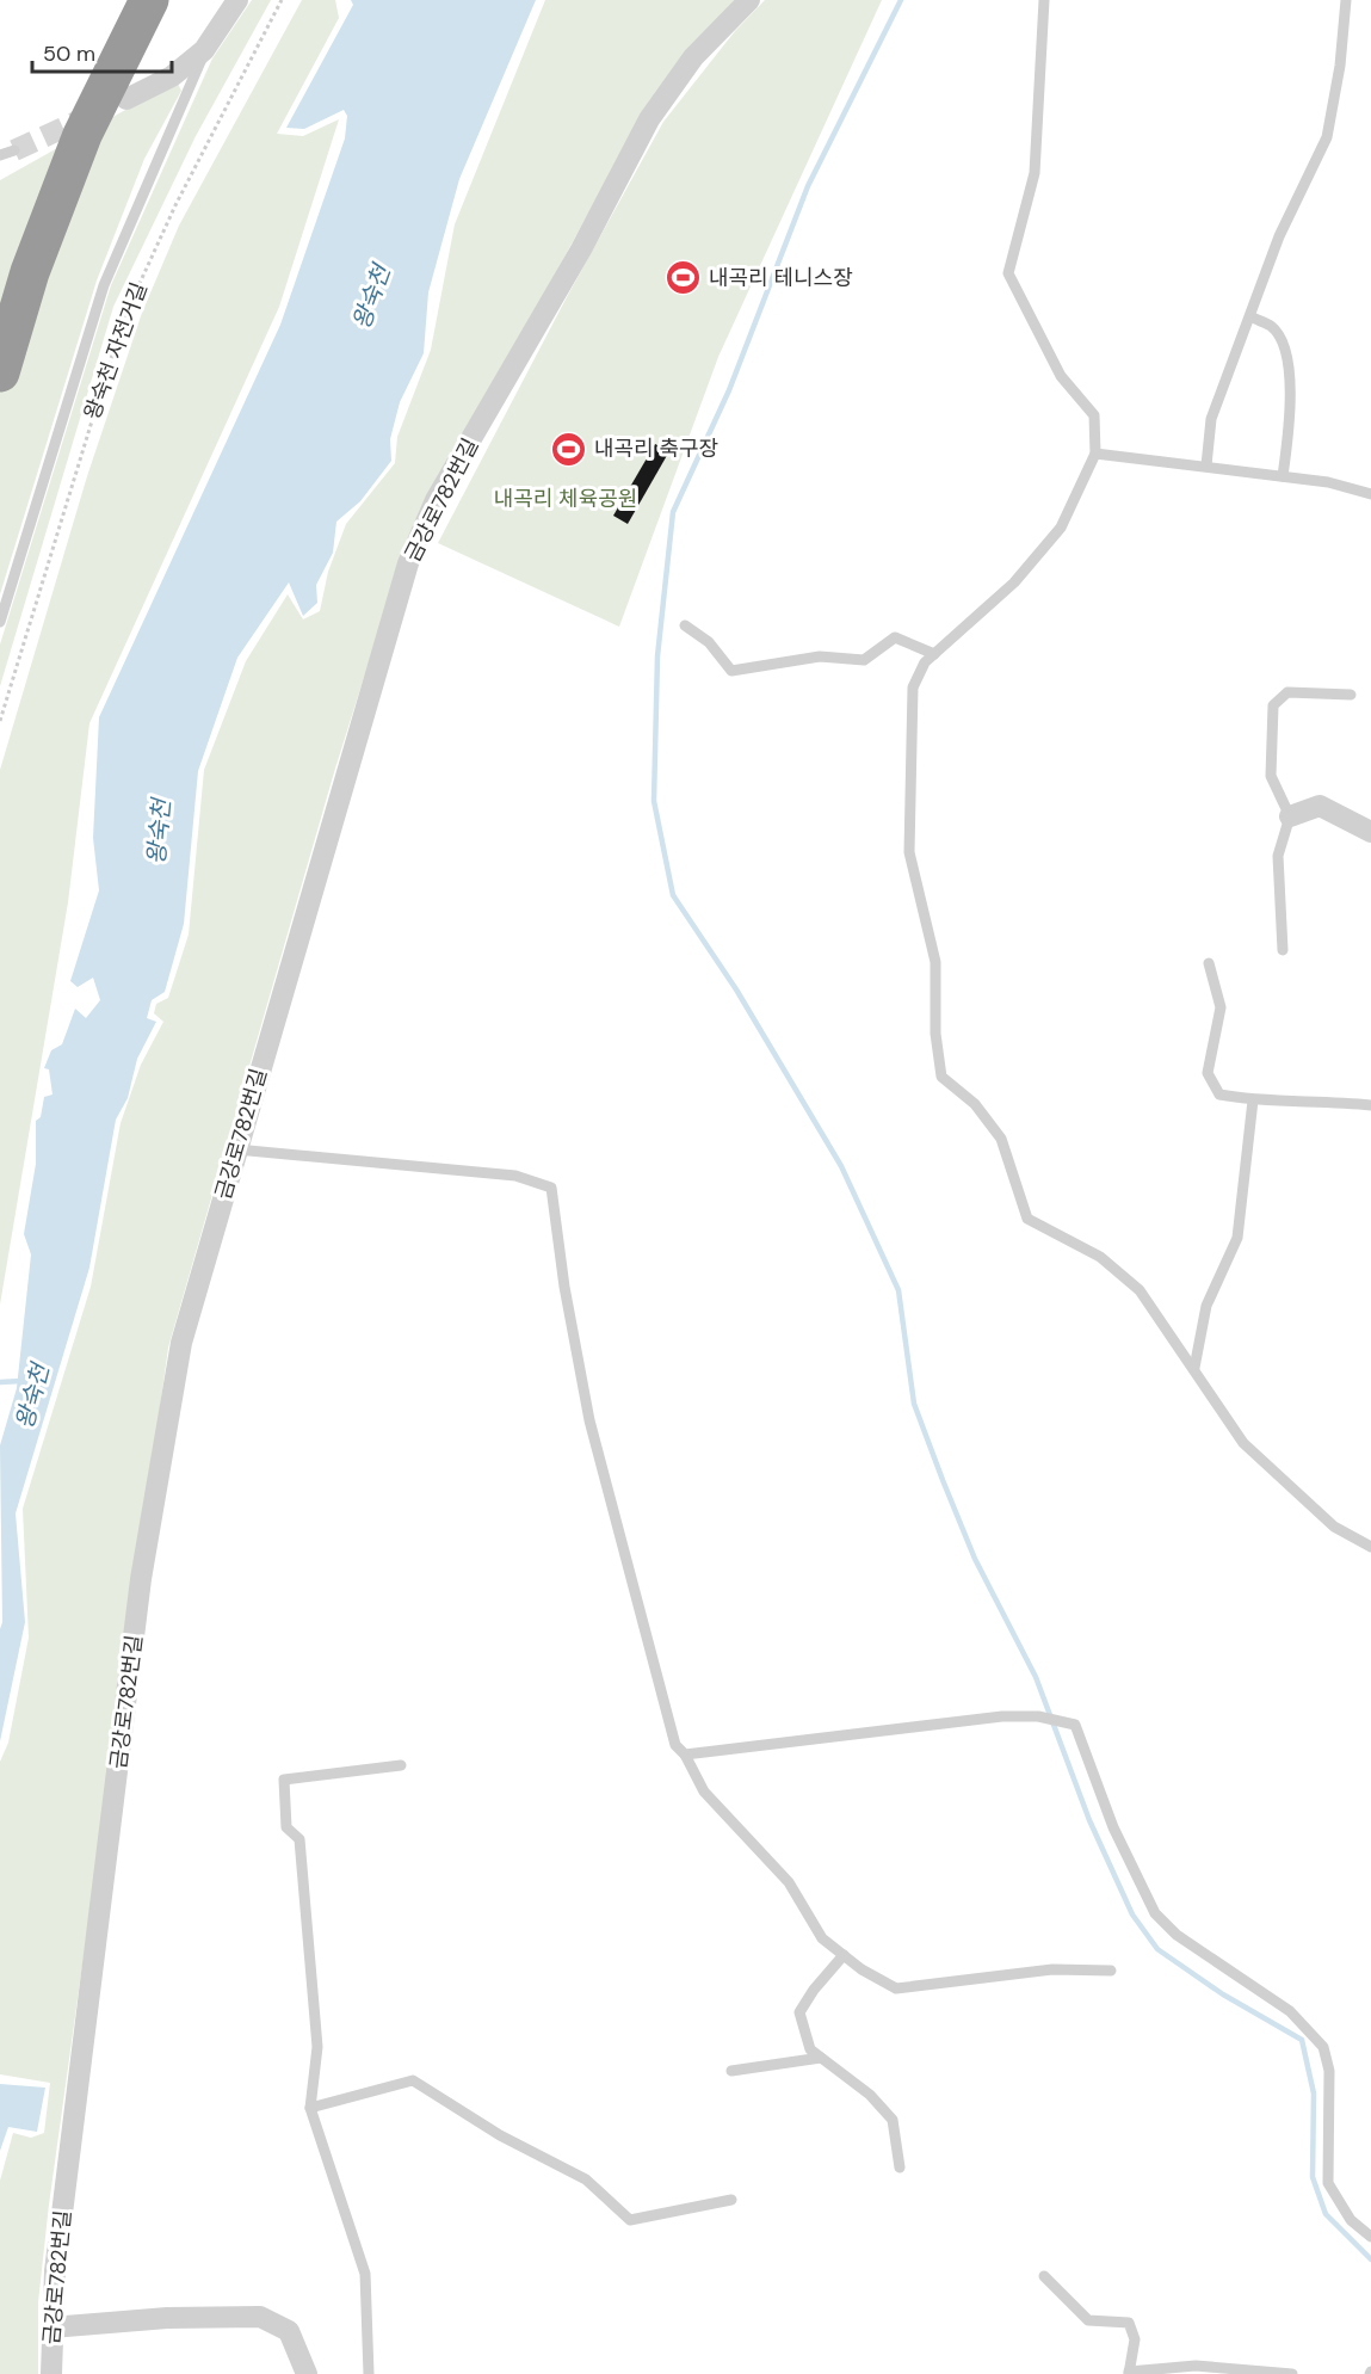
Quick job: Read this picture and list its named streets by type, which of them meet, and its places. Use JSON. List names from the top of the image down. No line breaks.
{"streets":{"street":["금강로782번길"],"path":["왕숙천 자전거길"]},"water":["왕숙천"],"parks":["내곡리 체육공원"],"places":{"sports":["내곡리 테니스장","내곡리 축구장"]},"scale_bar":"50 m"}
